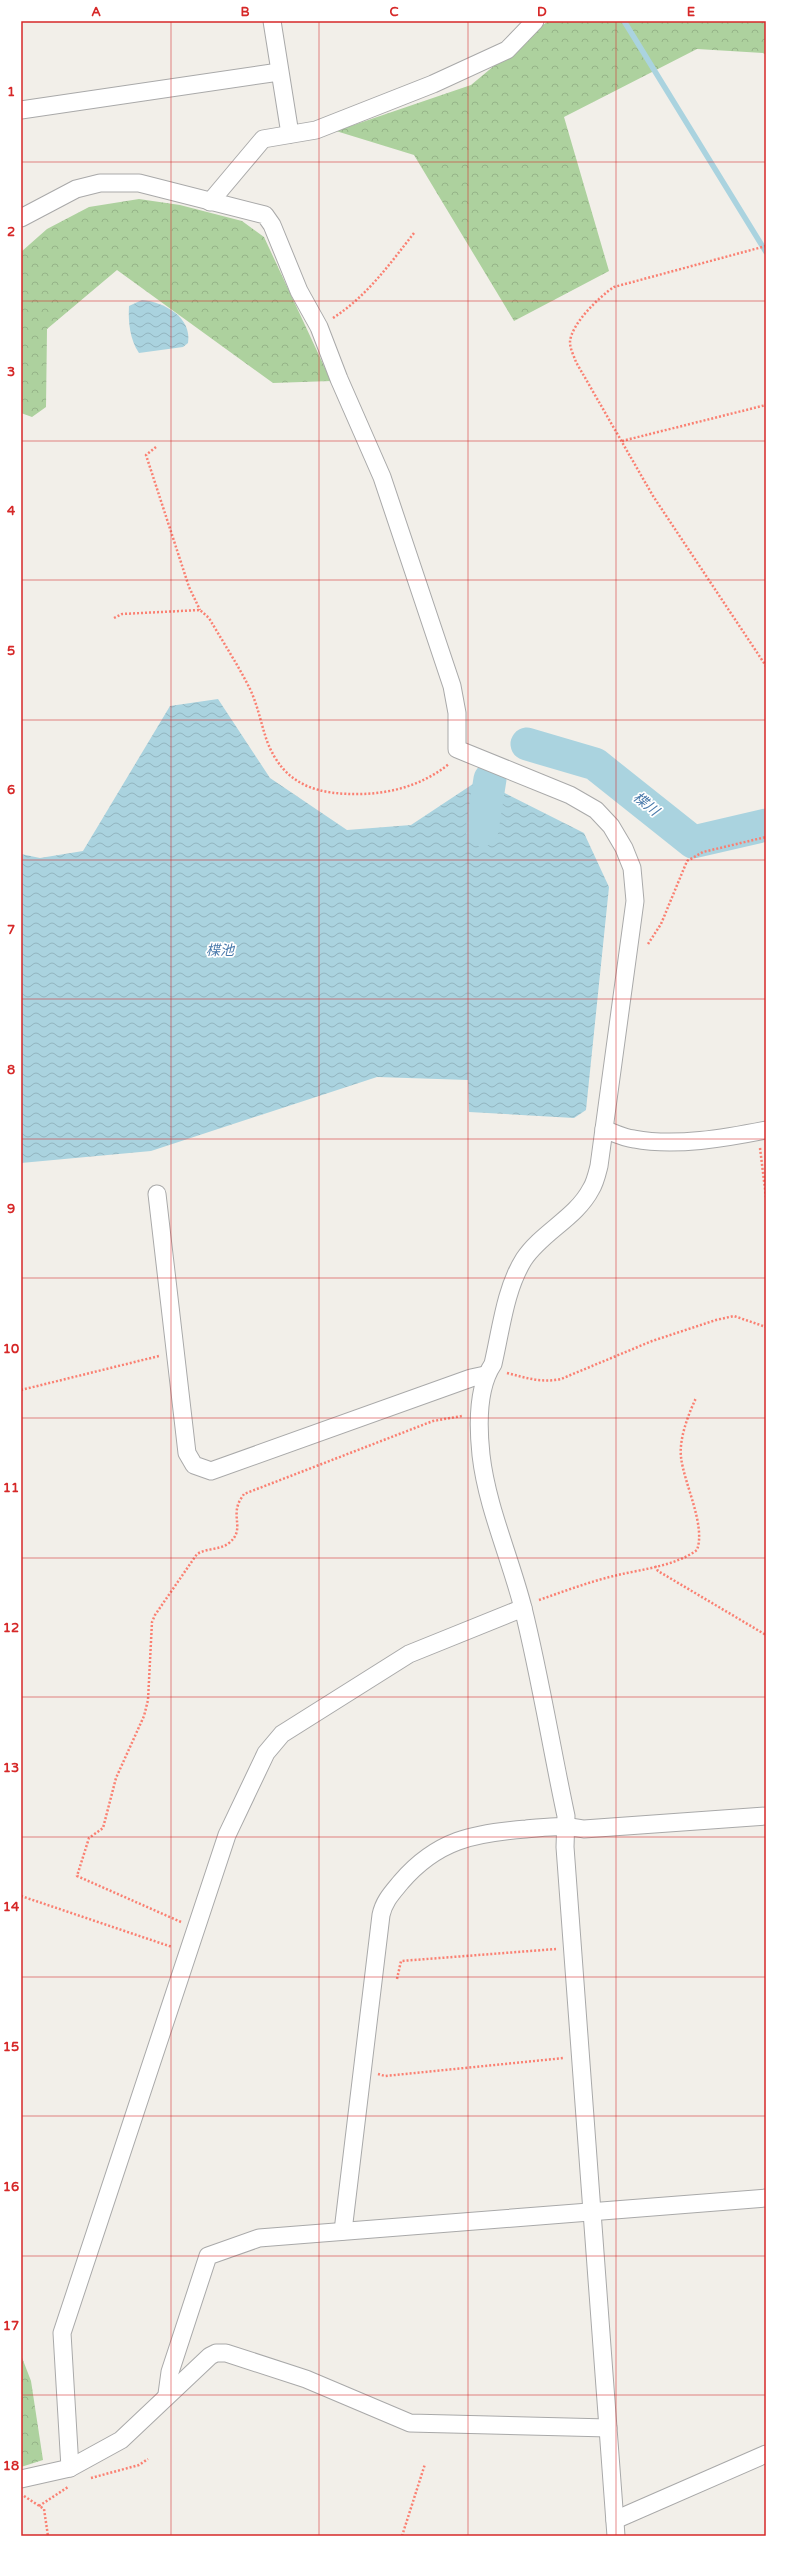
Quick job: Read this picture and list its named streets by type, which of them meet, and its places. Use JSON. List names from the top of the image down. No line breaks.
{"water":["楪川","楪池"],"grid":{"columns":["A","B","C","D","E"],"rows":["1","2","3","4","5","6","7","8","9","10","11","12","13","14","15","16","17","18"]}}
